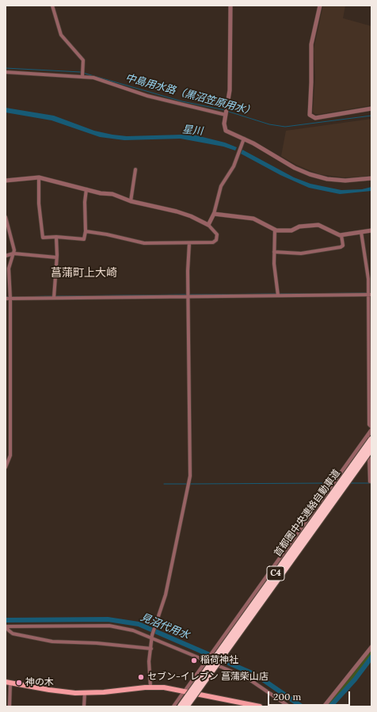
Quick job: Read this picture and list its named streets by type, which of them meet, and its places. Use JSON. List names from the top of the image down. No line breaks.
{"streets":{"highway":["首都圏中央連絡自動車道","C4"]},"districts":["菖蒲町上大崎"],"water":["中島用水路（黒沼笠原用水）","星川","見沼代用水"],"places":["稲荷神社","セブン-イレブン 菖蒲柴山店","神の木"],"scale_bar":"200 m"}
